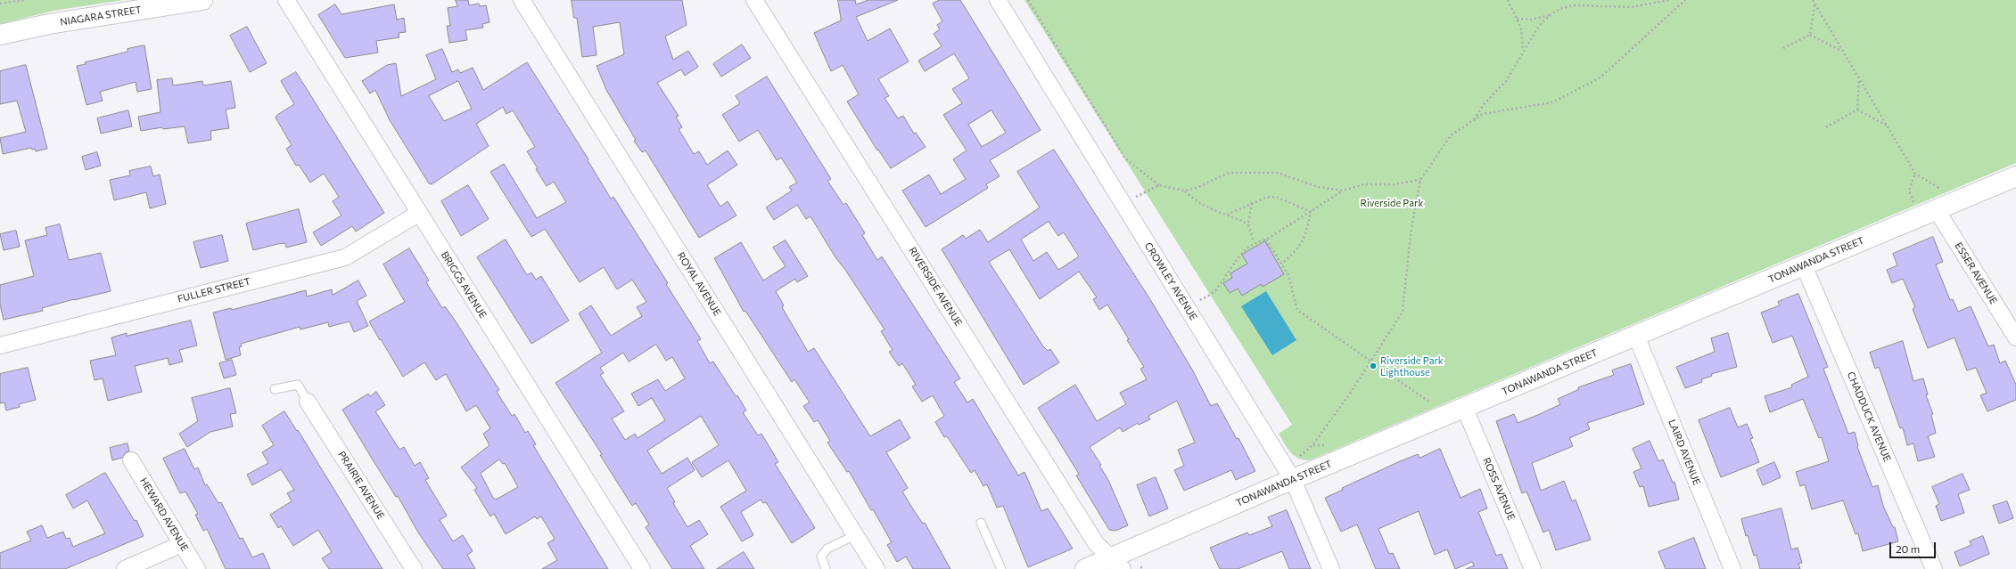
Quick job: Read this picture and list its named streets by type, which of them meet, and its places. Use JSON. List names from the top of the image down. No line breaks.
{"streets":{"street":["NIAGARA STREET","TONAWANDA STREET","ESSER AVENUE","CROWLEY AVENUE","ROYAL AVENUE","BRIGGS AVENUE","RIVERSIDE AVENUE","FULLER STREET","CHADDUCK AVENUE","LAIRD AVENUE","PRAIRIE AVENUE","ROSS AVENUE","HEWARD AVENUE"]},"crossings":[["TONAWANDA STREET","ESSER AVENUE"],["TONAWANDA STREET","CROWLEY AVENUE"],["TONAWANDA STREET","RIVERSIDE AVENUE"],["TONAWANDA STREET","CHADDUCK AVENUE"],["TONAWANDA STREET","LAIRD AVENUE"],["TONAWANDA STREET","ROSS AVENUE"],["BRIGGS AVENUE","FULLER STREET"]],"parks":["Riverside Park"],"places":["Riverside Park Lighthouse"],"scale_bar":"20 m"}
